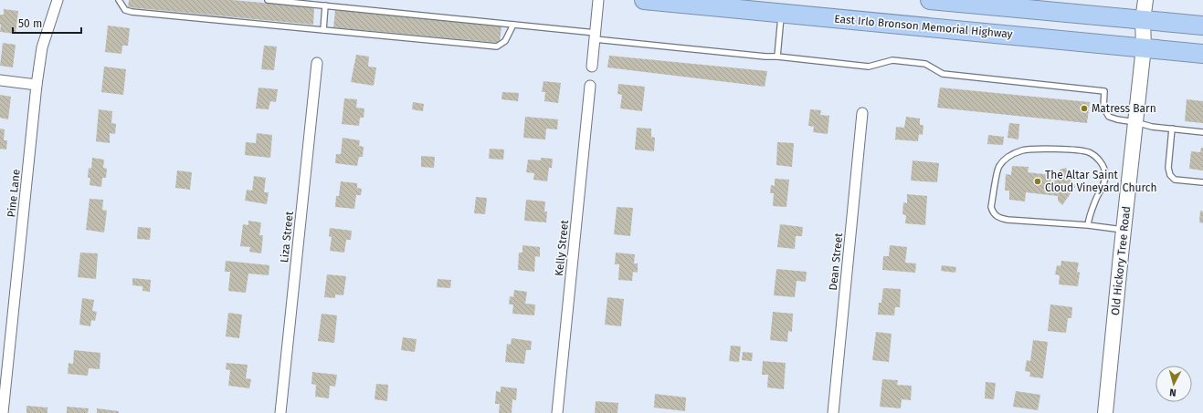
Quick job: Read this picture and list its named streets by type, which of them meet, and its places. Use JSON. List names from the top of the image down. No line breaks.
{"streets":{"highway":["East Irlo Bronson Memorial Highway"],"street":["Pine Lane","Liza Street","Kelly Street","Old Hickory Tree Road","Dean Street"]},"crossings":[["East Irlo Bronson Memorial Highway","Old Hickory Tree Road"]],"places":["Matress Barn","The Altar Saint Cloud Vineyard Church"],"scale_bar":"50 m","north":"bottom"}
